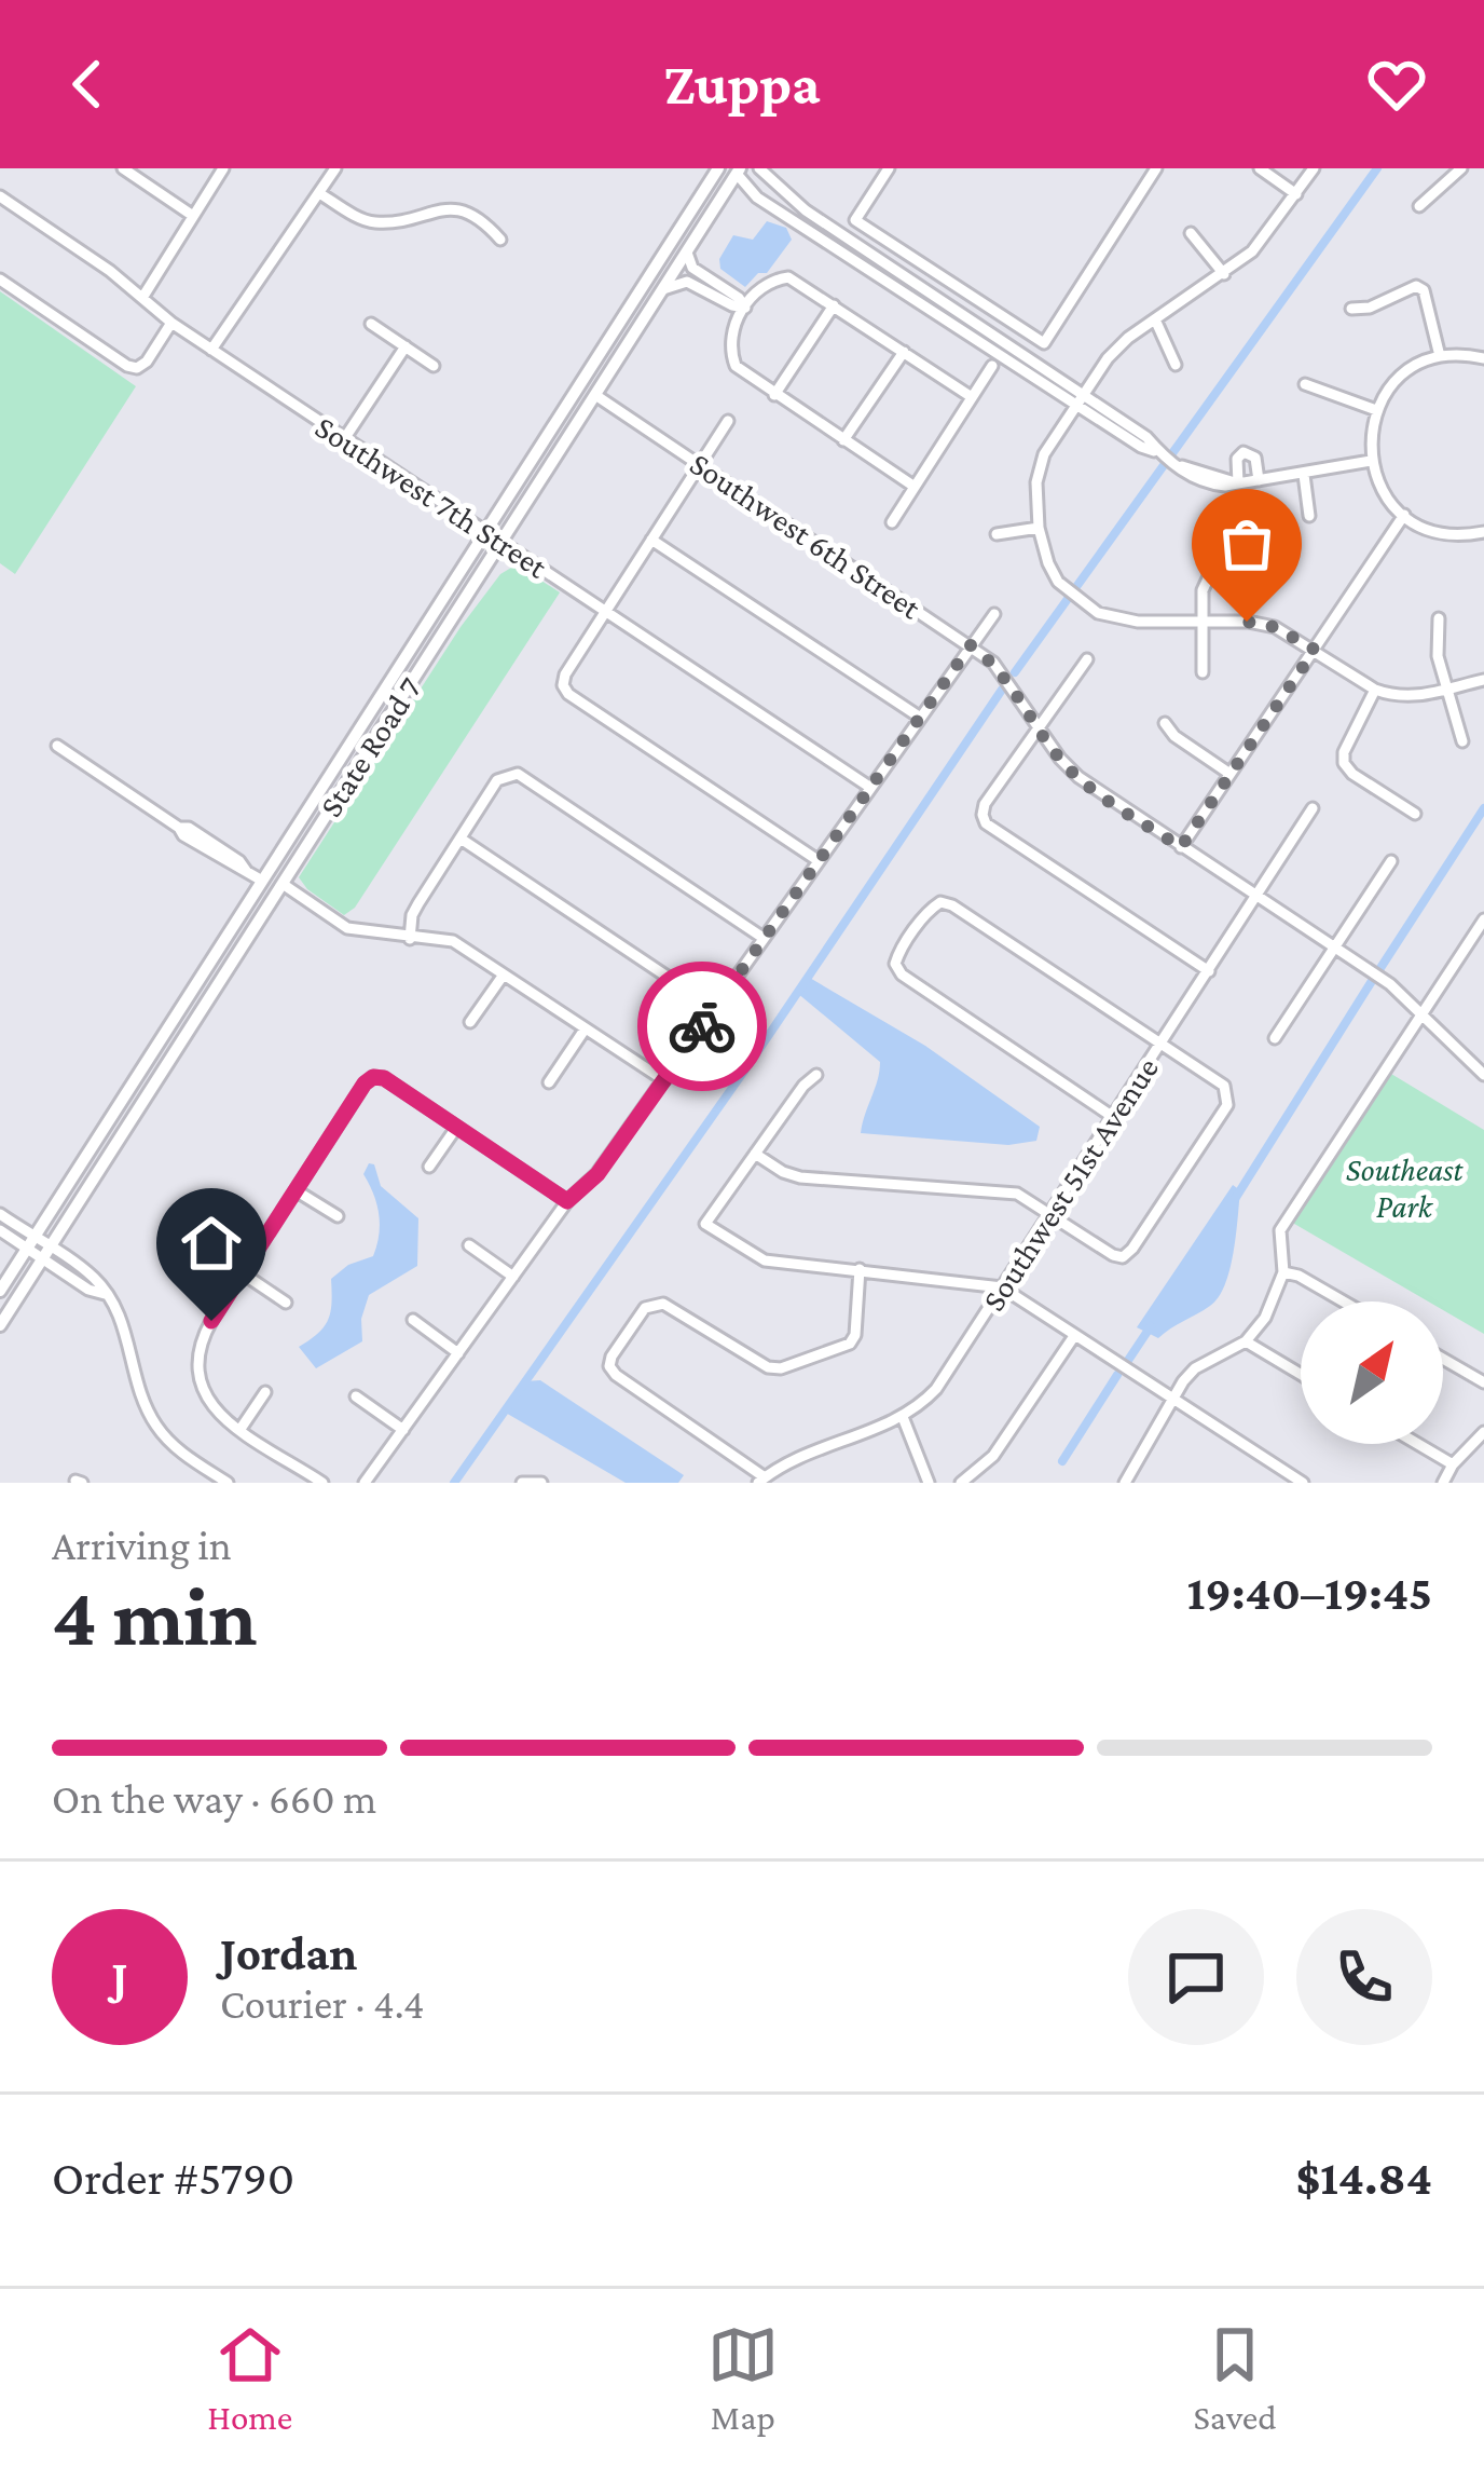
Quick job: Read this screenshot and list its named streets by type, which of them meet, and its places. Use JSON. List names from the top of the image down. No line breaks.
{"streets":{"main road":["State Road 7"],"street":["Southwest 7th Street","Southwest 6th Street","Southwest 51st Avenue"]},"crossings":[["Southwest 7th Street","State Road 7"],["Southwest 6th Street","State Road 7"],["Southwest 6th Street","Southwest 51st Avenue"]],"parks":["Southeast Park"],"north":"top right","page":{"header":"Zuppa","heading":["4 min","Arriving in","19:40–19:45"],"panel":["Jordan","Courier · 4.4","Order #5790","$14.84"],"bar":"On the way · 660 m","round":"J","tabs":["Home","Map","Saved"]}}
